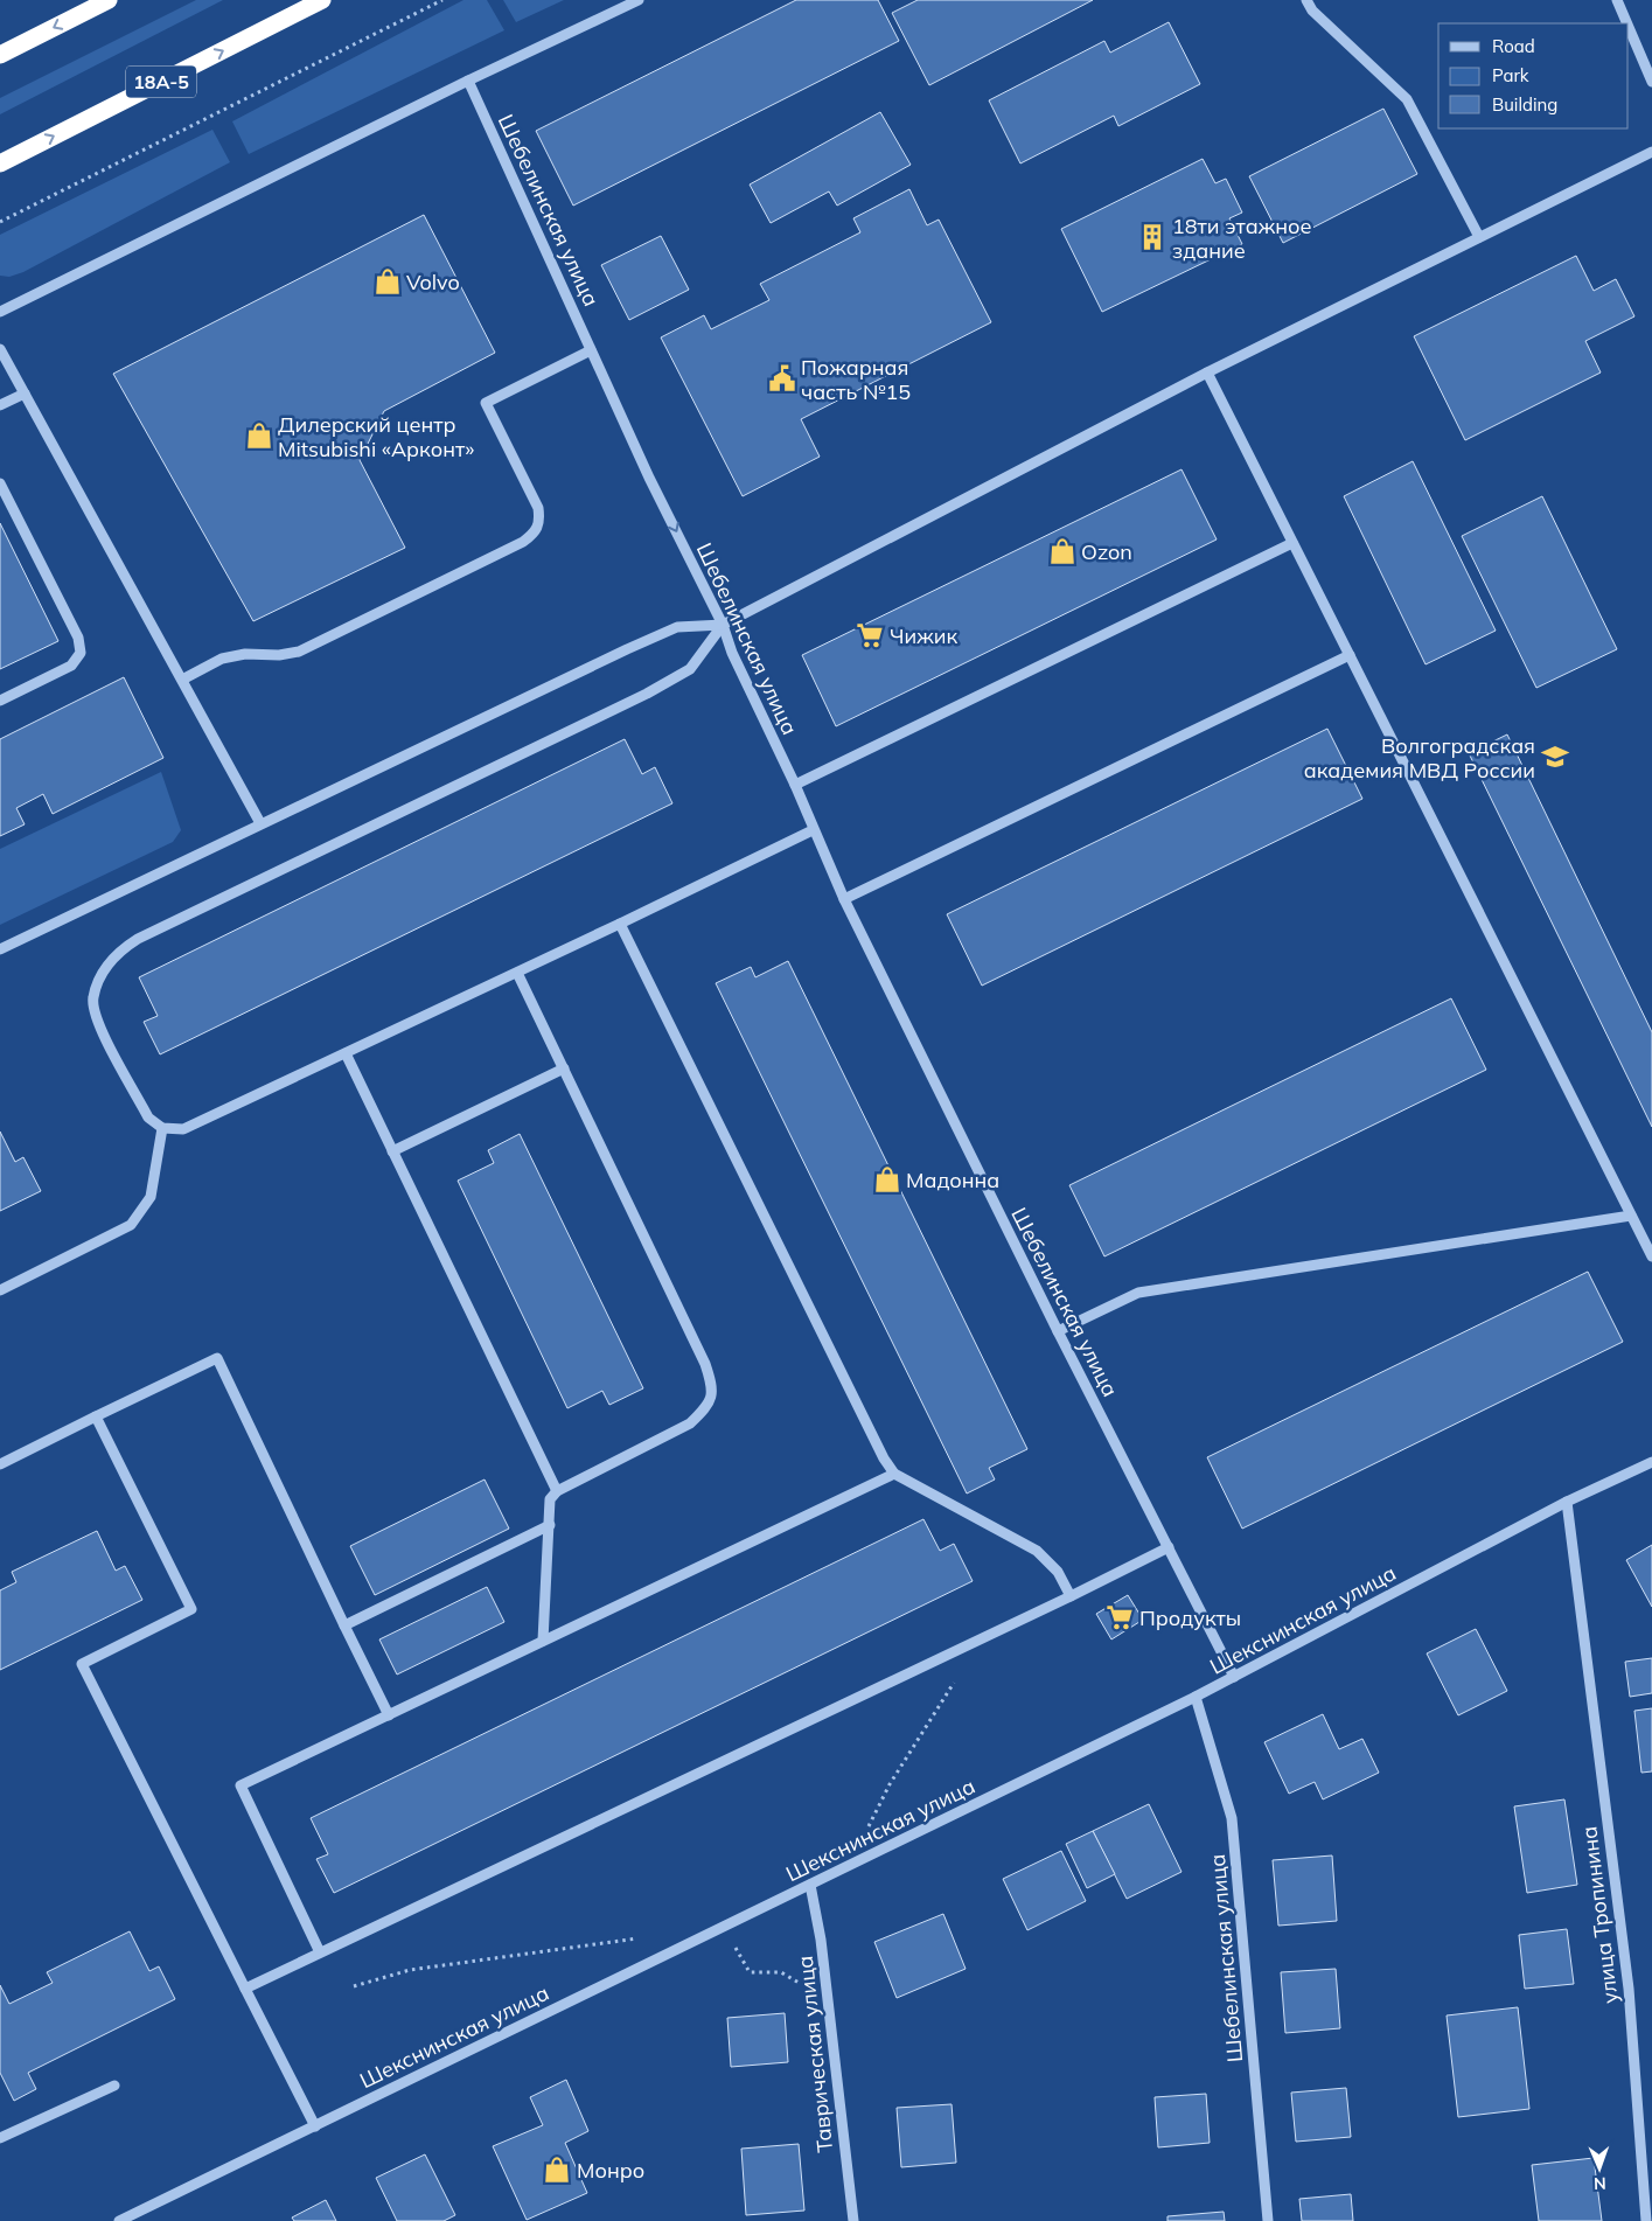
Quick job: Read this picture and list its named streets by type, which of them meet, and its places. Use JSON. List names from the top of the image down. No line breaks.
{"streets":{"highway":["18А-5"],"street":["Шебелинская улица","Шекснинская улица","улица Тропинина","Таврическая улица"]},"crossings":[["Шебелинская улица","Шекснинская улица"],["Шекснинская улица","улица Тропинина"],["Шекснинская улица","Таврическая улица"]],"places":{"building":["18ти этажное здание"],"shop":["Volvo","Дилерский центр Mitsubishi «Арконт»","Ozon","Мадонна","Монро"],"public building":["Пожарная часть №15"],"supermarket":["Чижик","Продукты"],"school or university":["Волгоградская академия МВД России"]},"legend":["Road","Park","Building"],"north":"bottom"}
